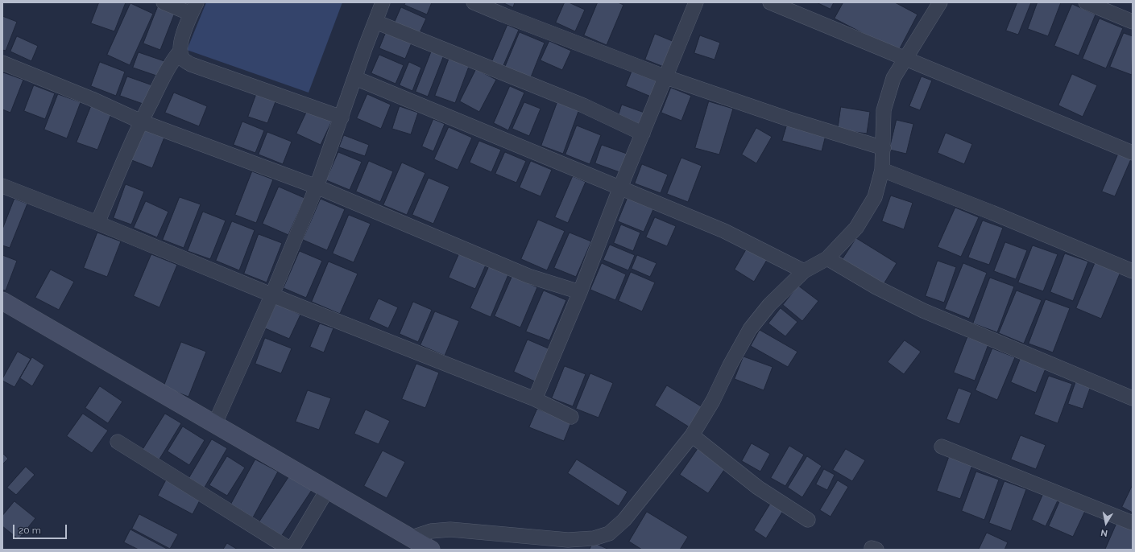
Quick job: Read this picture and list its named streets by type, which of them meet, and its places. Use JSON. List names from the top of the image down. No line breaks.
{"scale_bar":"20 m","north":"bottom"}
